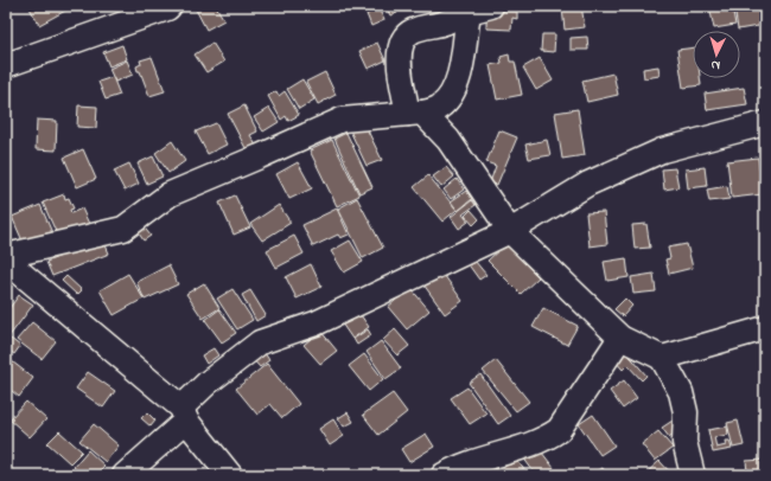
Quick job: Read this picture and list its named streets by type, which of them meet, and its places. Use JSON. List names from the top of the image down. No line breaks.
{"north":"bottom"}
